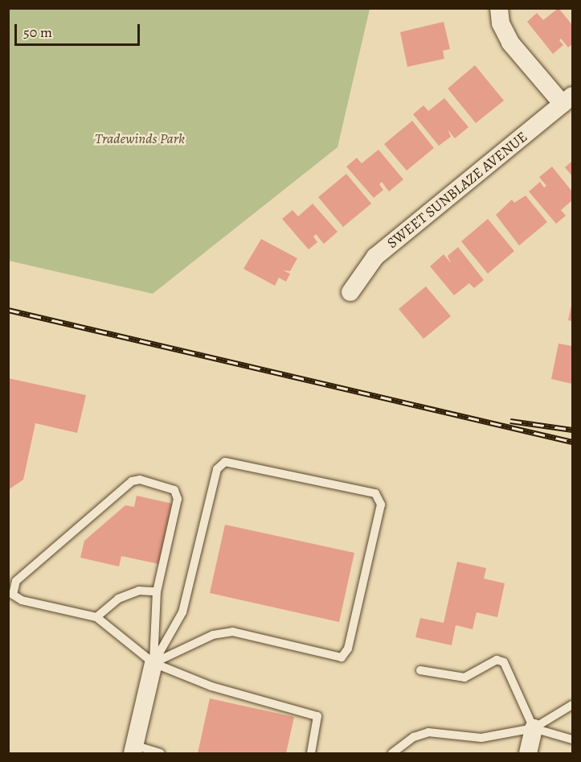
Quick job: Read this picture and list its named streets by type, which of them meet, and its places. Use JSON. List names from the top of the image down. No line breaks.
{"streets":{"street":["SWEET SUNBLAZE AVENUE"]},"parks":["Tradewinds Park"],"scale_bar":"50 m"}
